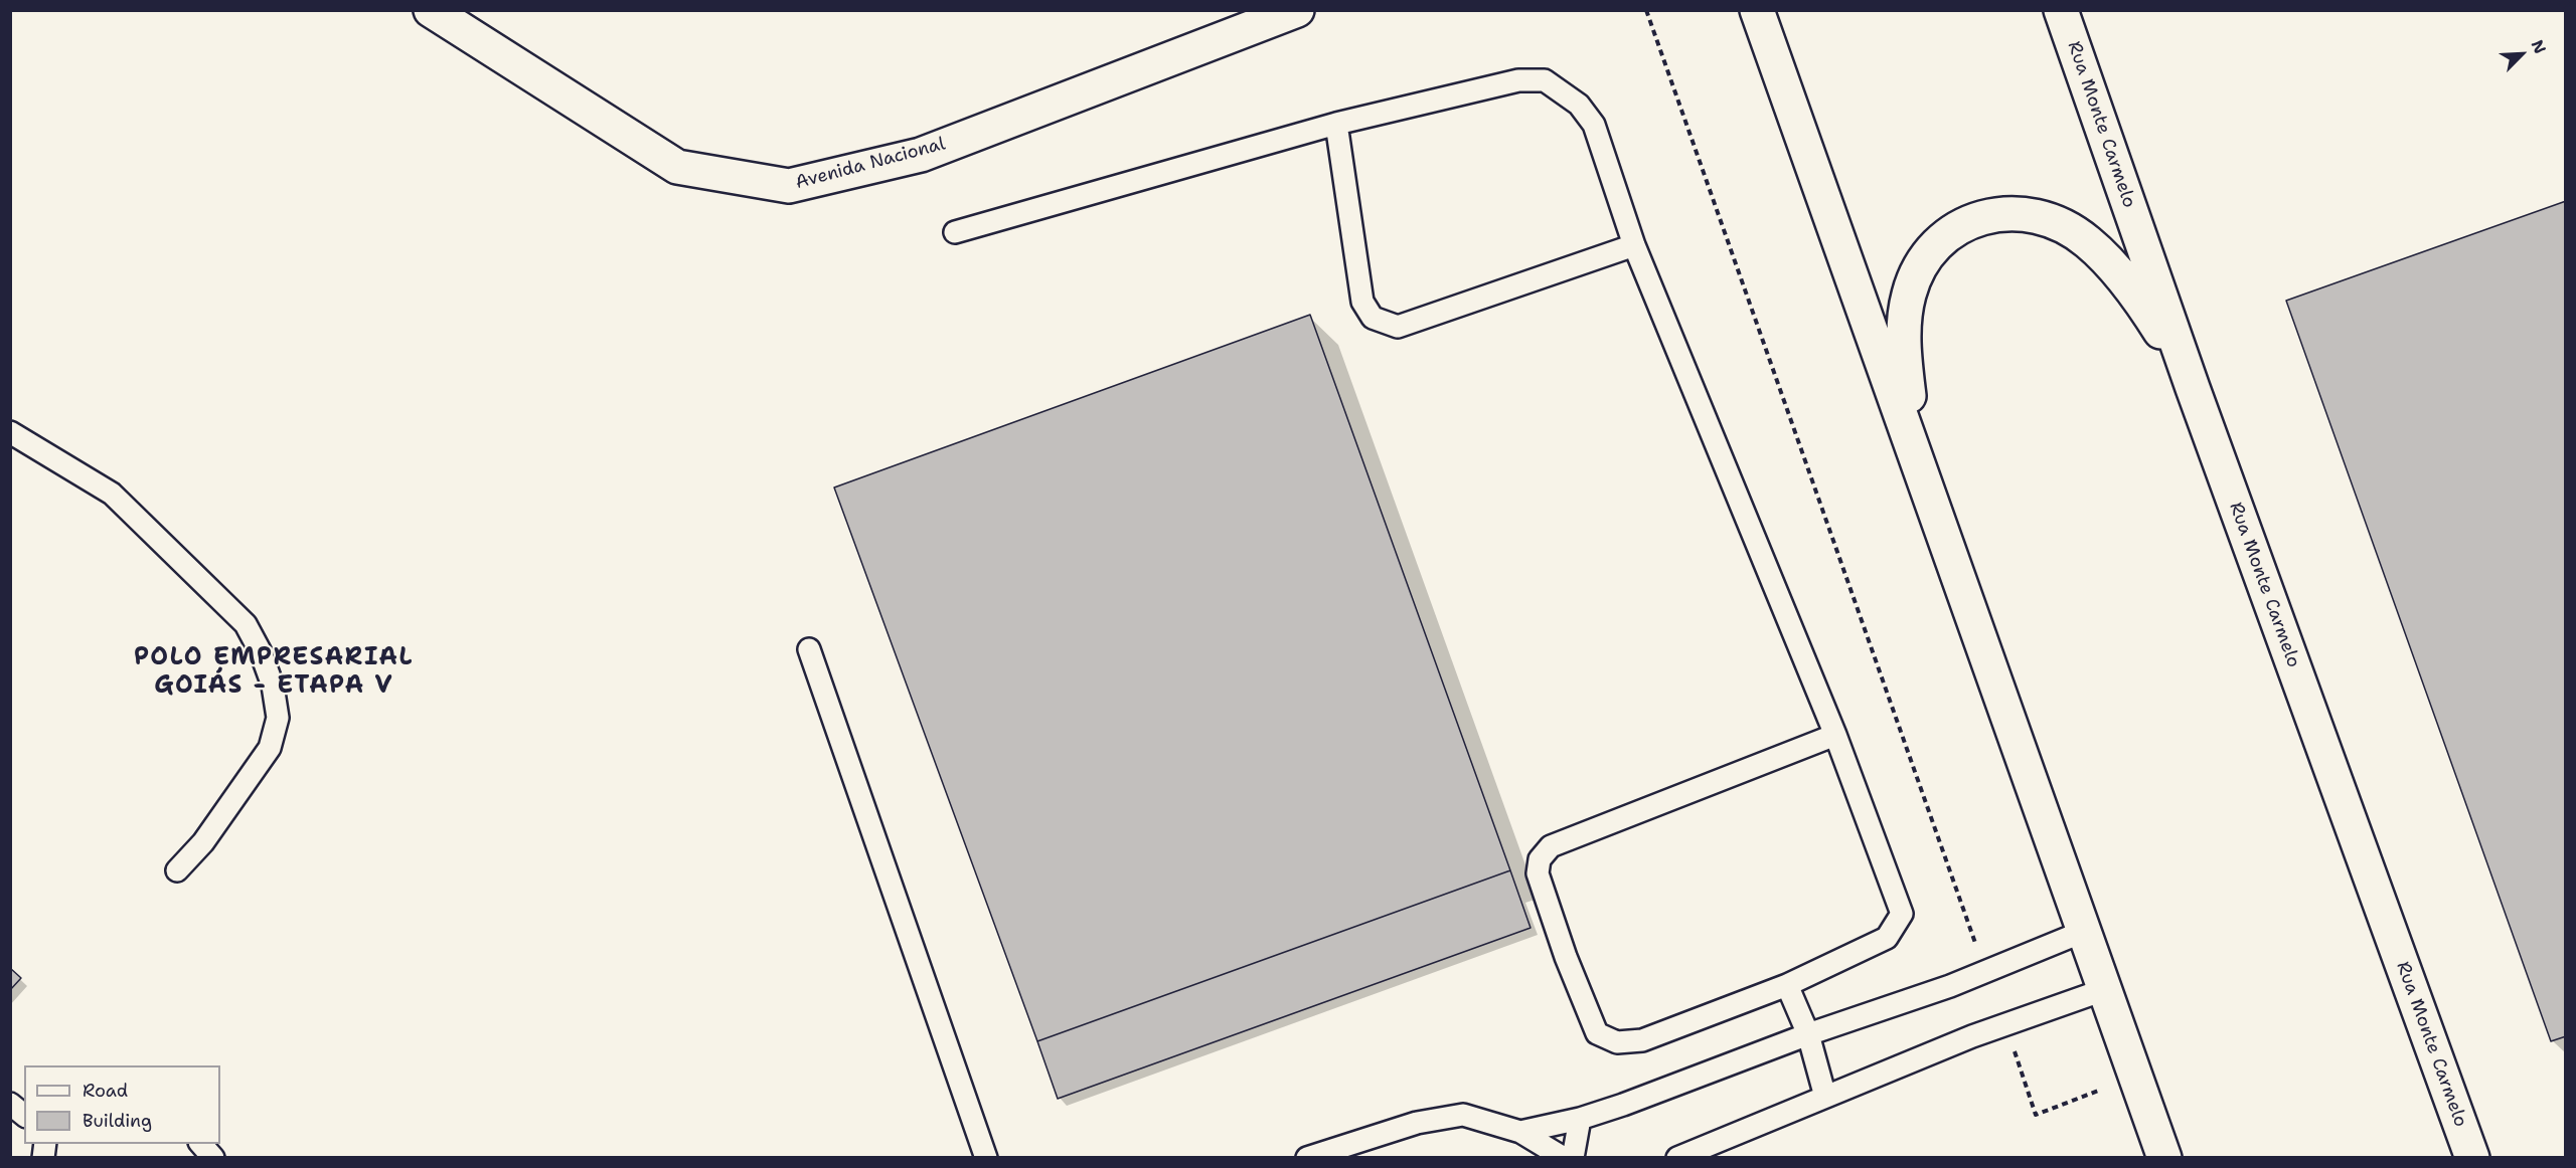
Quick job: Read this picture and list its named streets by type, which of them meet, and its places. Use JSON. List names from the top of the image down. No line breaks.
{"streets":{"main road":["Rua Monte Carmelo","Avenida Nacional"]},"districts":["POLO EMPRESARIAL GOIÁS - ETAPA V"],"legend":["Road","Building"],"north":"top right"}
